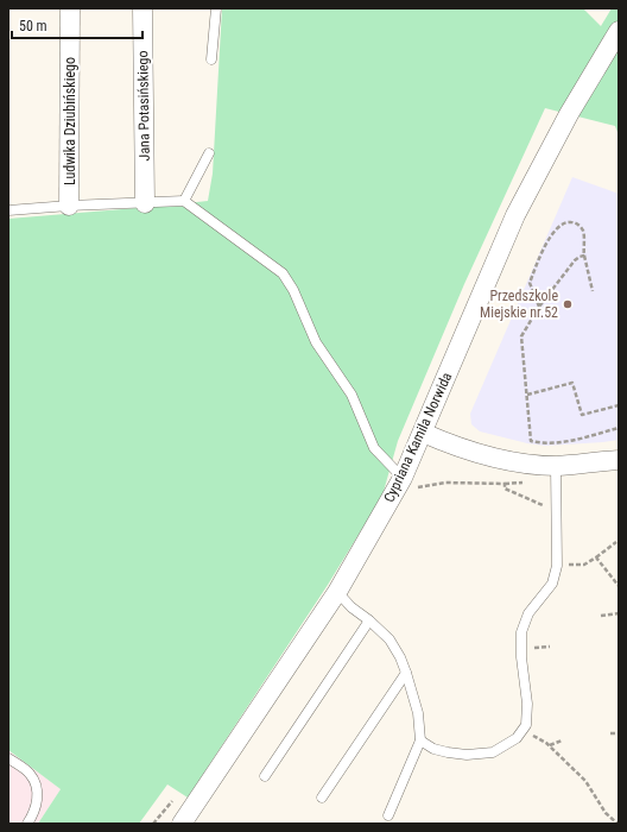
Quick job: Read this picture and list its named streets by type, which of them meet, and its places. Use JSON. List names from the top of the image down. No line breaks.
{"streets":{"street":["Jana Potasińskiego","Ludwika Dziubińskiego","Cypriana Kamila Norwida"]},"places":["Przedszkole Miejskie nr.52"],"scale_bar":"50 m"}
